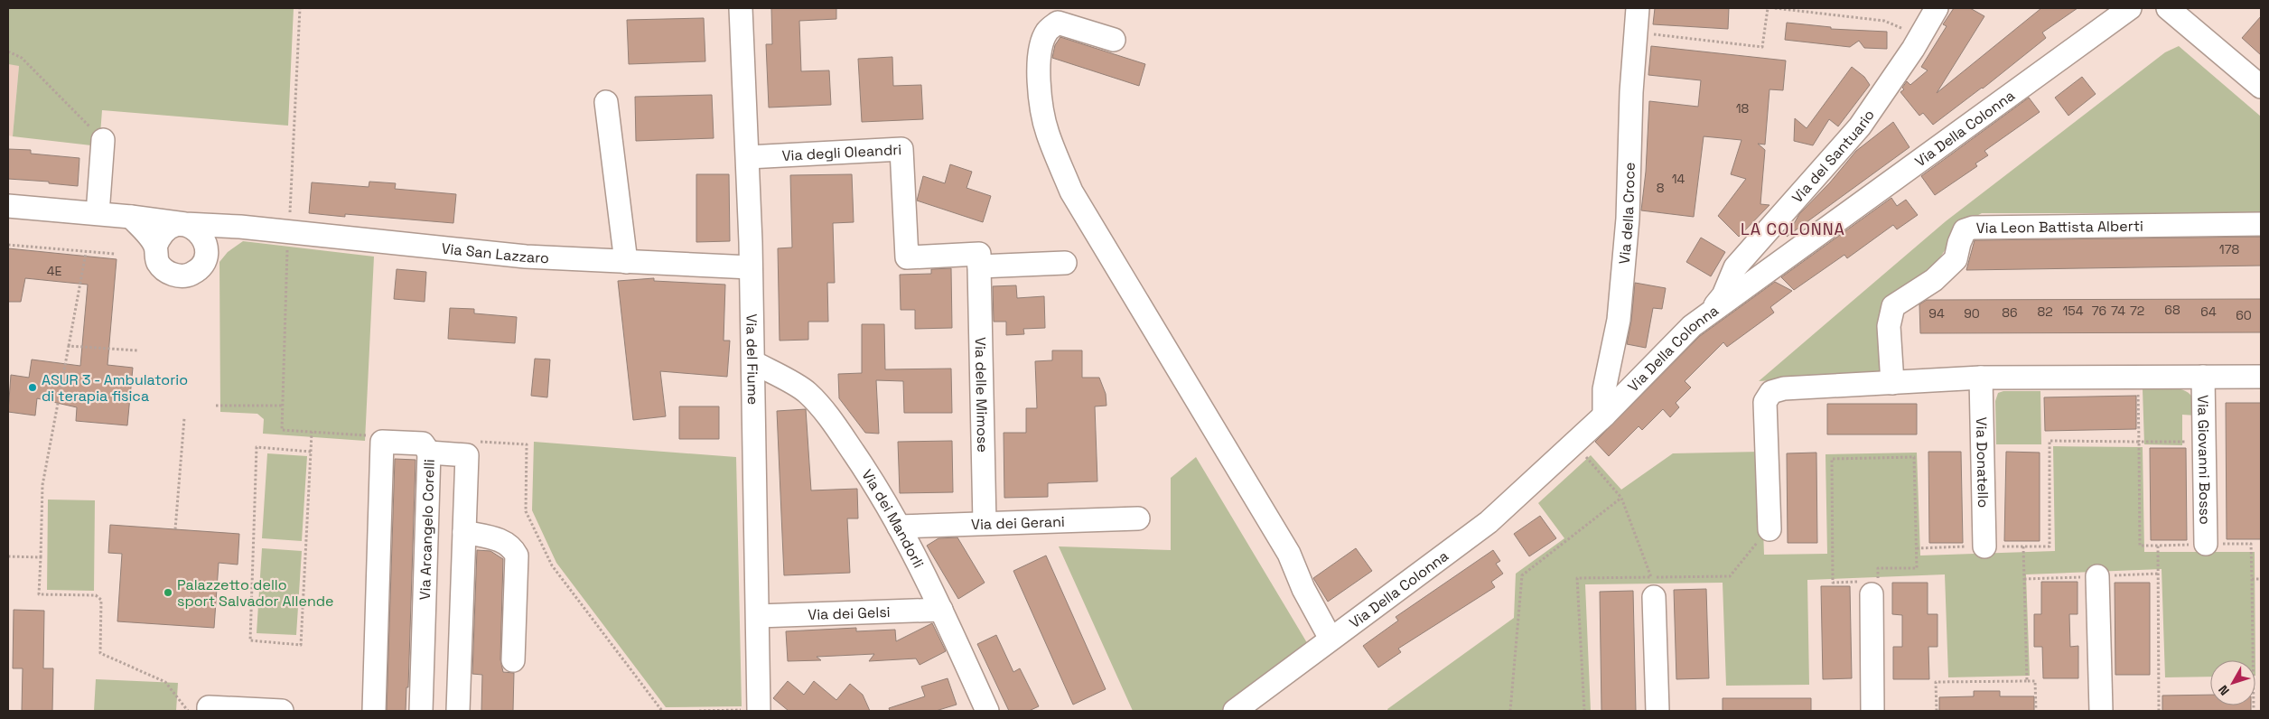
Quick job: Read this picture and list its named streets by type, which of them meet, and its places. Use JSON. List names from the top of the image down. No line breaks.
{"streets":{"street":["Via Della Colonna","Via del Santuario","Via degli Oleandri","Via della Croce","Via Leon Battista Alberti","Via San Lazzaro","Via del Fiume","Via delle Mimose","Via Giovanni Bosso","Via Donatello","Via dei Mandorli","Via dei Gerani","Via Arcangelo Corelli","Via dei Gelsi"]},"crossings":[["Via Della Colonna","Via del Santuario"],["Via Della Colonna","Via della Croce"],["Via degli Oleandri","Via del Fiume"],["Via degli Oleandri","Via delle Mimose"],["Via San Lazzaro","Via del Fiume"],["Via del Fiume","Via dei Mandorli"],["Via del Fiume","Via dei Gelsi"],["Via delle Mimose","Via dei Gerani"],["Via dei Mandorli","Via dei Gerani"],["Via dei Mandorli","Via dei Gelsi"]],"districts":["LA COLONNA"],"places":["ASUR 3 - Ambulatorio di terapia fisica","Palazzetto dello sport Salvador Allende"],"house_numbers":["18","14","8","178","4E","68","154","76","74","72","82","64","86","94","90","60"],"north":"bottom left"}
